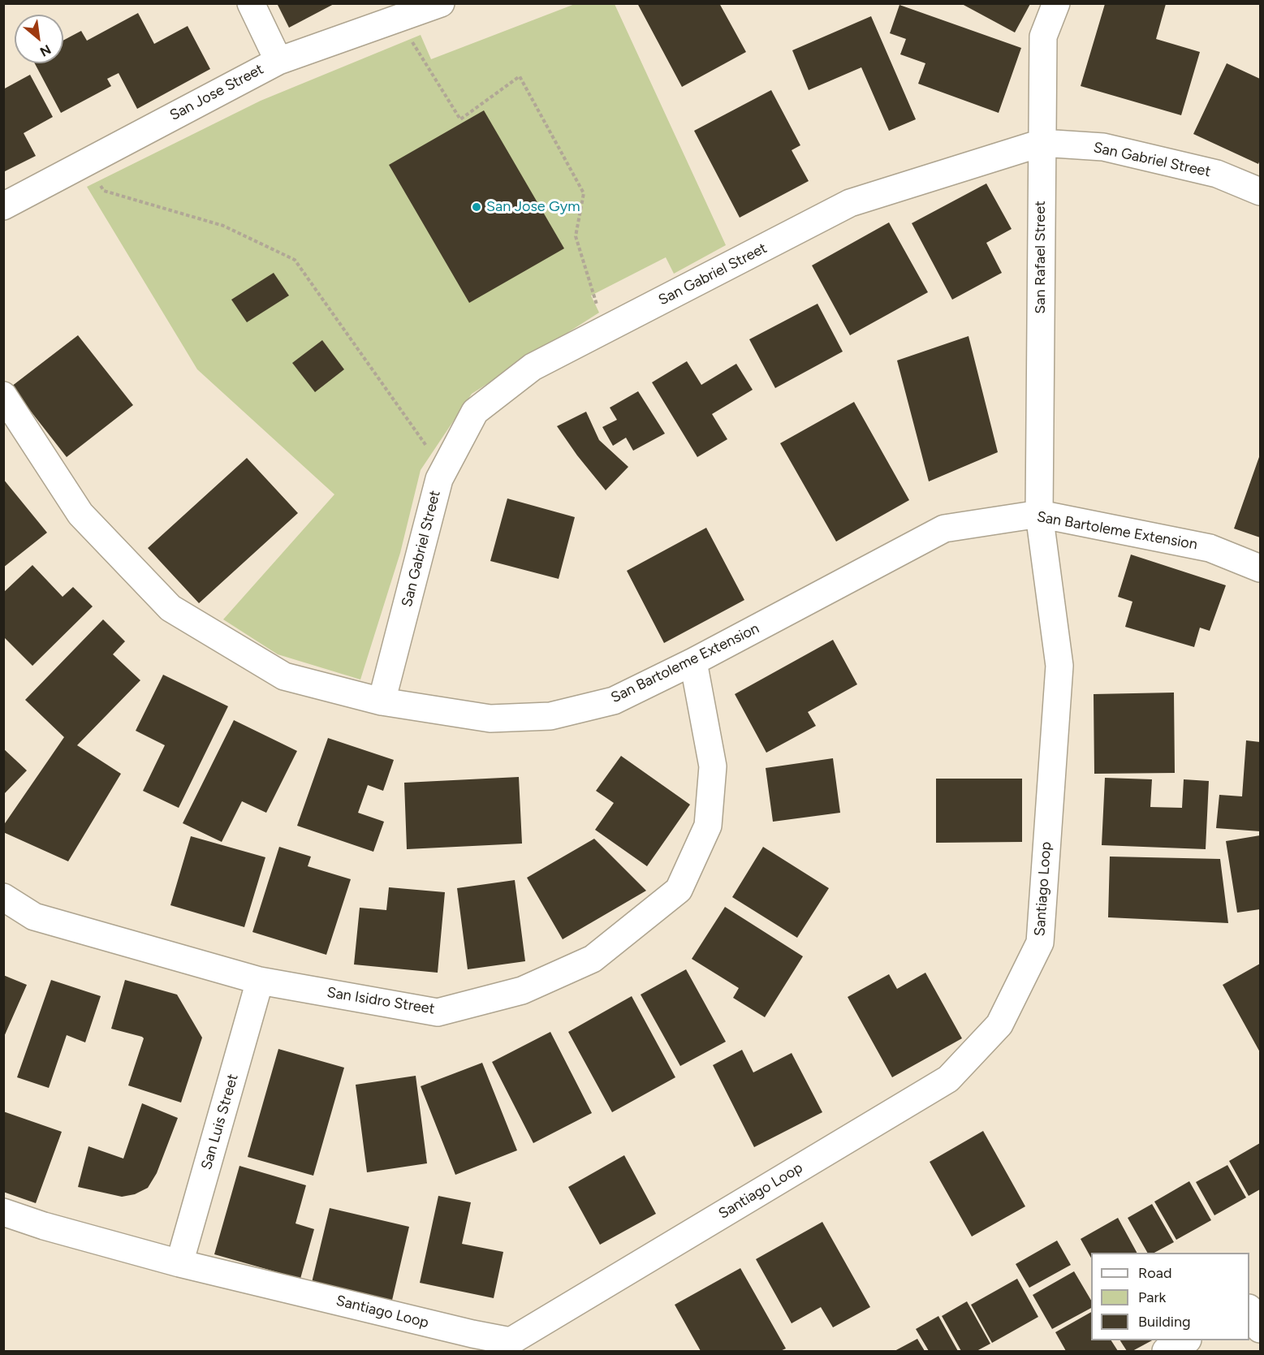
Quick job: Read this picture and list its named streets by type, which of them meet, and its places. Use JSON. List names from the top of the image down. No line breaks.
{"streets":{"street":["San Jose Street","San Gabriel Street","San Rafael Street","San Bartoleme Extension","Santiago Loop","San Isidro Street","San Luis Street"]},"crossings":[["San Gabriel Street","San Rafael Street"],["San Gabriel Street","San Bartoleme Extension"],["San Rafael Street","San Bartoleme Extension"],["San Rafael Street","Santiago Loop"],["San Bartoleme Extension","Santiago Loop"],["San Bartoleme Extension","San Isidro Street"],["Santiago Loop","San Luis Street"],["San Isidro Street","San Luis Street"]],"places":["San Jose Gym"],"legend":["Road","Park","Building"],"north":"bottom right"}
